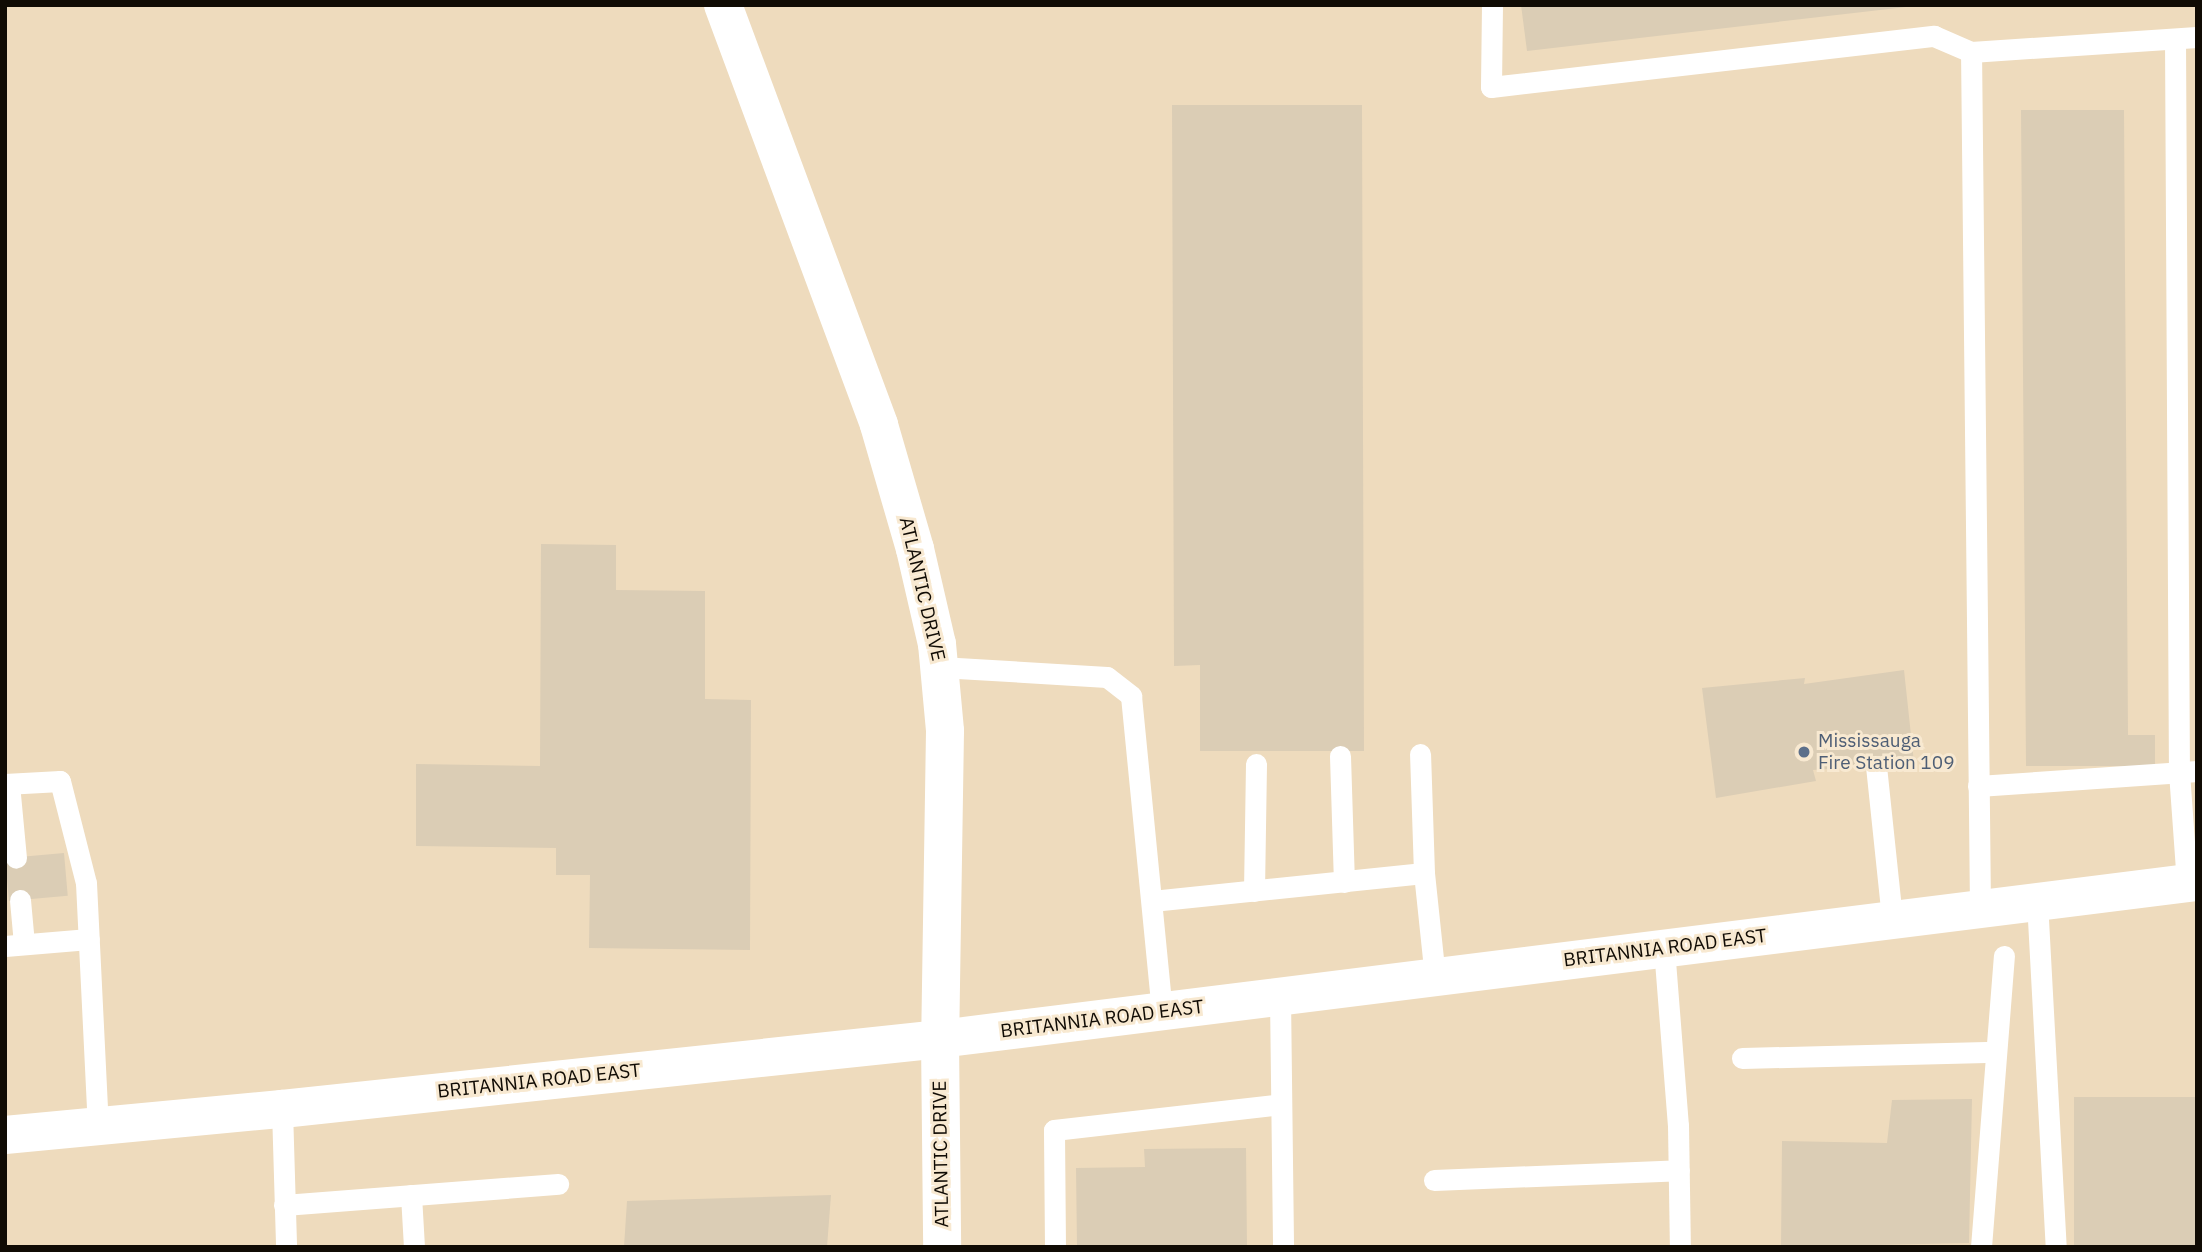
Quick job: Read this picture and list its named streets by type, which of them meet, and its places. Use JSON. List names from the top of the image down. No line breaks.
{"streets":{"street":["ATLANTIC DRIVE","BRITANNIA ROAD EAST"]},"crossings":[["ATLANTIC DRIVE","BRITANNIA ROAD EAST"]],"places":["Mississauga Fire Station 109"]}
